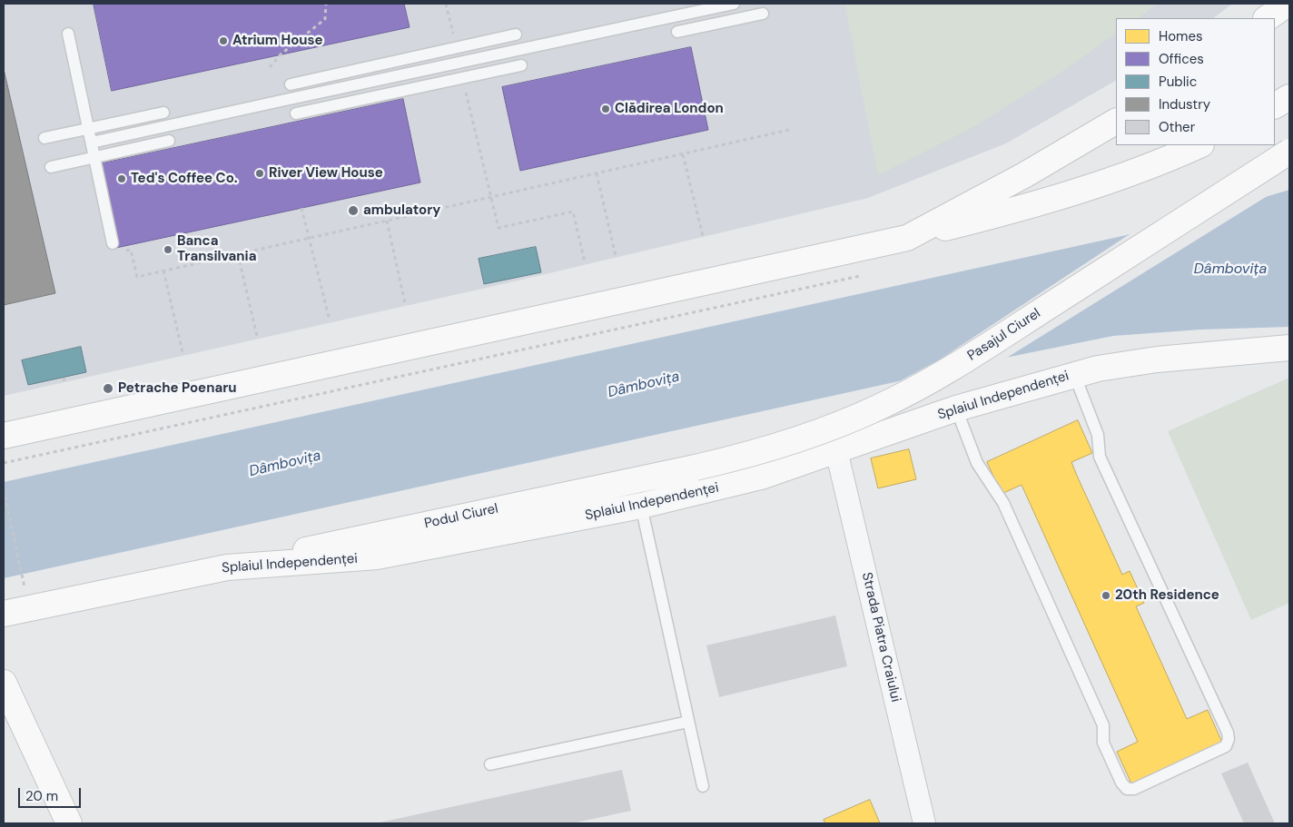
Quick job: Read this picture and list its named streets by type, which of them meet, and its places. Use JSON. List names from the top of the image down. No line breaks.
{"streets":{"main road":["Pasajul Ciurel","Splaiul Independenței","Podul Ciurel"],"street":["Strada Piatra Craiului"]},"crossings":[["Pasajul Ciurel","Podul Ciurel"],["Splaiul Independenței","Podul Ciurel"],["Splaiul Independenței","Strada Piatra Craiului"]],"water":["Dâmbovița"],"places":["Atrium House","Clădirea London","River View House","Ted's Coffee Co.","ambulatory","Banca Transilvania","Petrache Poenaru","20th Residence"],"legend":["Homes","Offices","Public","Industry","Other"],"scale_bar":"20 m"}
